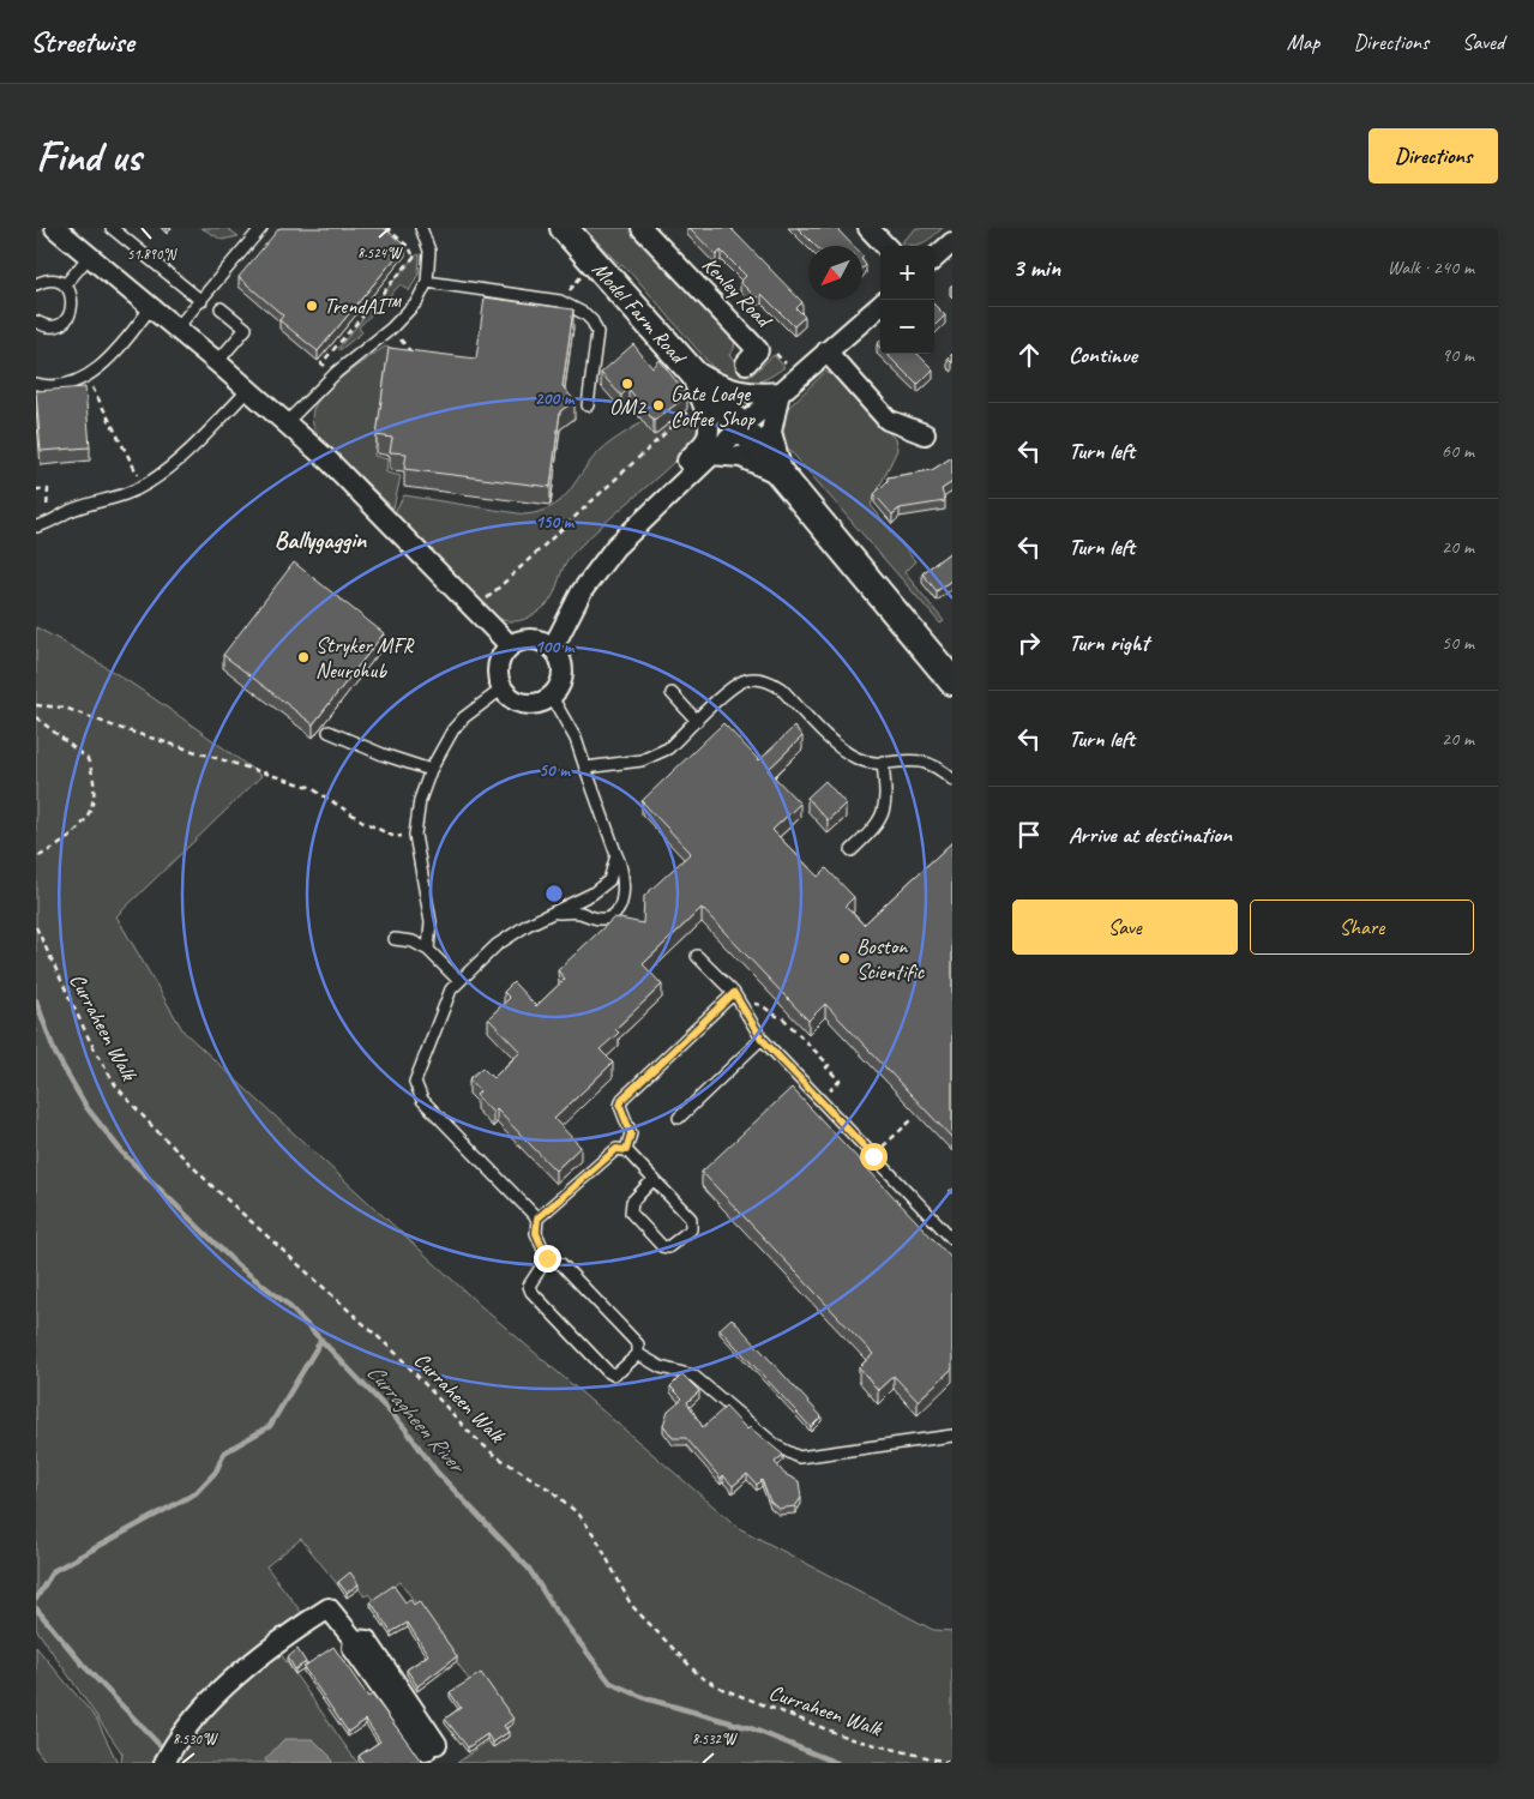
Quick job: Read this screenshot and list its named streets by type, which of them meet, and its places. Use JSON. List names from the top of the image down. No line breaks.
{"streets":{"main road":["Model Farm Road"],"street":["Kenley Road"],"path":["Curraheen Walk"]},"districts":["Ballygaggin"],"water":["Curragheen River"],"places":["TrendAI™","OM2","Gate Lodge Coffee Shop","Stryker MFR Neurohub","Boston Scientific"],"north":"bottom left","page":{"header":"Streetwise","nav":["Map","Directions","Saved"],"buttons":["Directions",["Save","Share"]],"title":"Find us","heading":["3 min","Walk · 240 m"],"map_buttons":["+","−"],"list":[["Continue","90 m"],["Turn left","60 m"],["Turn left","20 m"],["Turn right","50 m"],["Turn left","20 m"],"Arrive at destination"]},"coordinates":["8.524°W","51.890°N","8.530°W","8.532°W"],"rings":["200 m","150 m","100 m","50 m"]}
